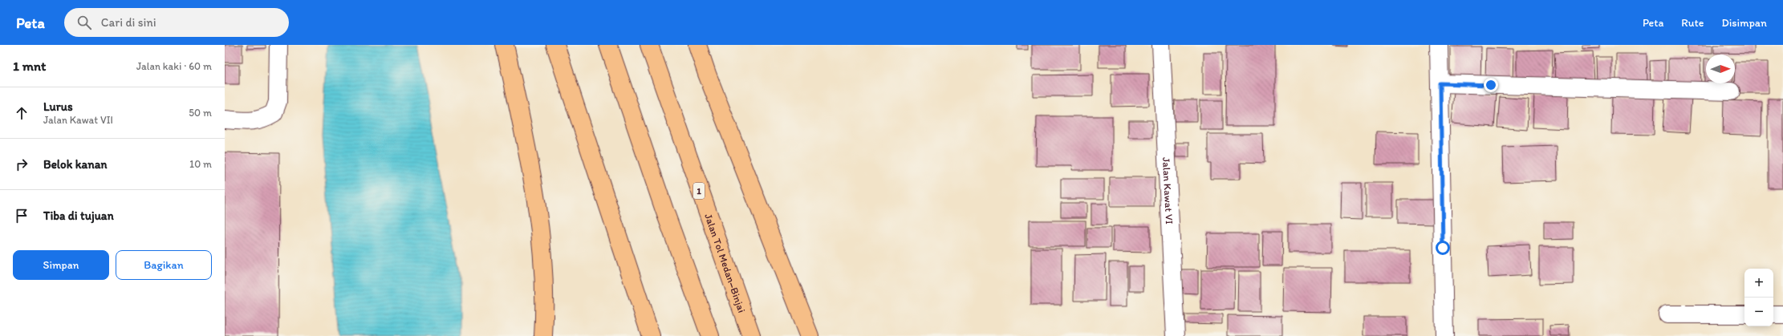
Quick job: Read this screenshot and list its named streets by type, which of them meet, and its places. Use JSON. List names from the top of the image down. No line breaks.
{"streets":{"highway":["1","Jalan Tol Medan–Binjai"],"street":["Jalan Kawat VI"]},"north":"right","page":{"header":"Peta","search":"Cari di sini","nav":["Peta","Rute","Disimpan"],"heading":["1 mnt","Jalan kaki · 60 m"],"list":[["Lurus","Jalan Kawat VII","50 m"],["Belok kanan","10 m"],"Tiba di tujuan"],"buttons":["Simpan","Bagikan"],"map_buttons":["+","−"]}}
